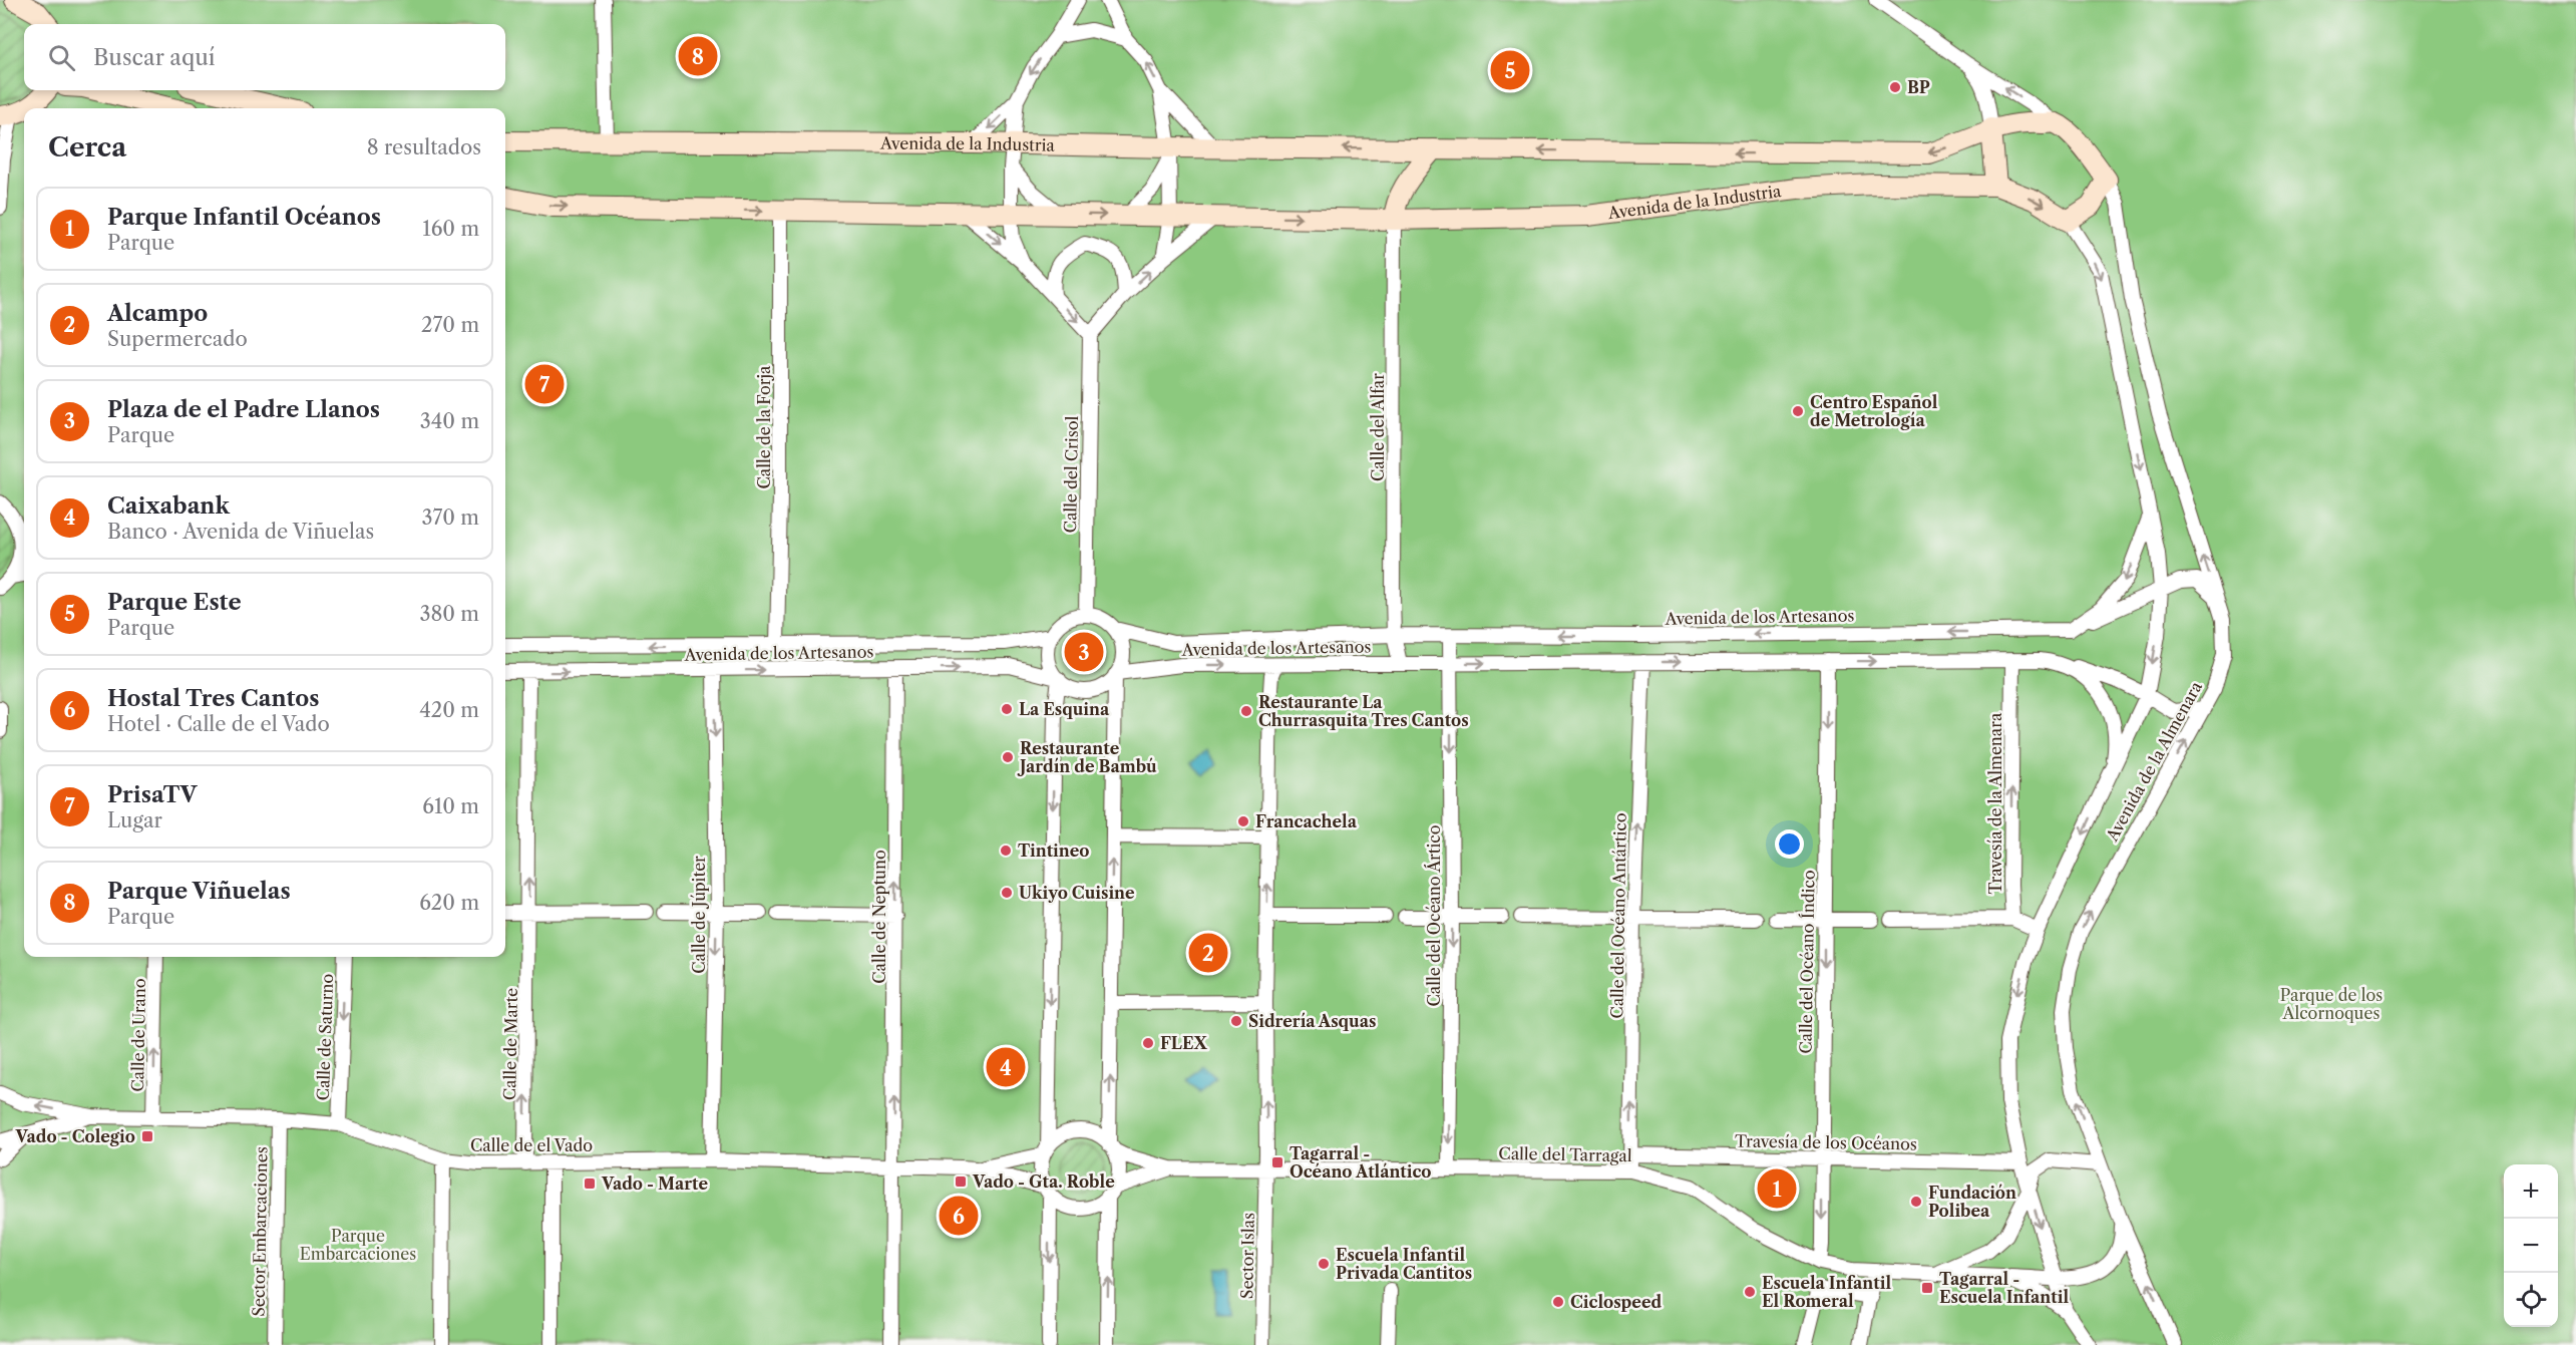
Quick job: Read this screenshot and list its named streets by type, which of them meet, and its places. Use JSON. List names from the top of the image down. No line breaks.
{"streets":{"street":["Avenida de la Industria","Calle de la Forja","Calle del Alfar","Calle del Crisol","Avenida de los Artesanos","Avenida de la Almenara","Travesía de la Almenara","Calle de Júpiter","Calle del Océano Ártico","Calle del Océano Antártico","Calle de Neptuno","Calle del Océano Índico","Calle de Urano","Calle de Saturno","Calle de Marte","Travesía de los Océanos","Calle de el Vado","Calle del Tarragal","Sector Embarcaciones","Sector Islas"]},"crossings":[["Avenida de la Industria","Calle de la Forja"],["Avenida de la Industria","Calle del Alfar"],["Calle de la Forja","Avenida de los Artesanos"],["Calle del Alfar","Avenida de los Artesanos"],["Calle del Crisol","Avenida de los Artesanos"],["Avenida de los Artesanos","Avenida de la Almenara"],["Avenida de los Artesanos","Travesía de la Almenara"],["Avenida de los Artesanos","Calle de Júpiter"],["Avenida de los Artesanos","Calle del Océano Ártico"],["Avenida de los Artesanos","Calle del Océano Antártico"],["Avenida de los Artesanos","Calle de Neptuno"],["Avenida de los Artesanos","Calle del Océano Índico"],["Avenida de los Artesanos","Calle de Marte"],["Avenida de los Artesanos","Sector Islas"],["Avenida de la Almenara","Travesía de los Océanos"],["Avenida de la Almenara","Calle del Tarragal"],["Calle de Júpiter","Calle de el Vado"],["Calle del Océano Ártico","Calle del Tarragal"],["Calle del Océano Antártico","Travesía de los Océanos"],["Calle del Océano Antártico","Calle del Tarragal"],["Calle de Neptuno","Calle de el Vado"],["Calle del Océano Índico","Travesía de los Océanos"],["Calle del Océano Índico","Calle del Tarragal"],["Calle de Urano","Calle de el Vado"],["Calle de Saturno","Calle de el Vado"],["Calle de Marte","Calle de el Vado"],["Calle de el Vado","Sector Embarcaciones"],["Calle del Tarragal","Sector Islas"]],"one_way":["Travesía de la Almenara","Calle de Júpiter","Calle del Océano Ártico","Calle del Océano Antártico","Calle de Neptuno","Calle del Océano Índico","Calle de Urano","Calle de Saturno","Calle de Marte","Sector Islas"],"parks":["Parque de los Alcornoques","Parque Embarcaciones"],"places":{"other":["BP","Centro Español de Metrología","La Esquina","Restaurante La Churrasquita Tres Cantos","Restaurante Jardín de Bambú","Francachela","Tintineo","Ukiyo Cuisine","Sidrería Asquas","FLEX","Fundación Polibea","Escuela Infantil Privada Cantitos","Escuela Infantil El Romeral","Ciclospeed"],"transit":["Vado - Colegio","Tagarral - Océano Atlántico","Vado - Gta. Roble","Vado - Marte","Tagarral - Escuela Infantil"]},"page":{"search":"Buscar aquí","pins":["8","5","7","3","2","4","1","6"],"heading":["Cerca","8 resultados"],"list":[{"mark":"1","name":"Parque Infantil Océanos","note":"Parque","value":"160 m"},{"mark":"2","name":"Alcampo","note":"Supermercado","value":"270 m"},{"mark":"3","name":"Plaza de el Padre Llanos","note":"Parque","value":"340 m"},{"mark":"4","name":"Caixabank","note":"Banco · Avenida de Viñuelas","value":"370 m"},{"mark":"5","name":"Parque Este","note":"Parque","value":"380 m"},{"mark":"6","name":"Hostal Tres Cantos","note":"Hotel · Calle de el Vado","value":"420 m"},{"mark":"7","name":"PrisaTV","note":"Lugar","value":"610 m"},{"mark":"8","name":"Parque Viñuelas","note":"Parque","value":"620 m"}],"map_buttons":["+","−"]}}
